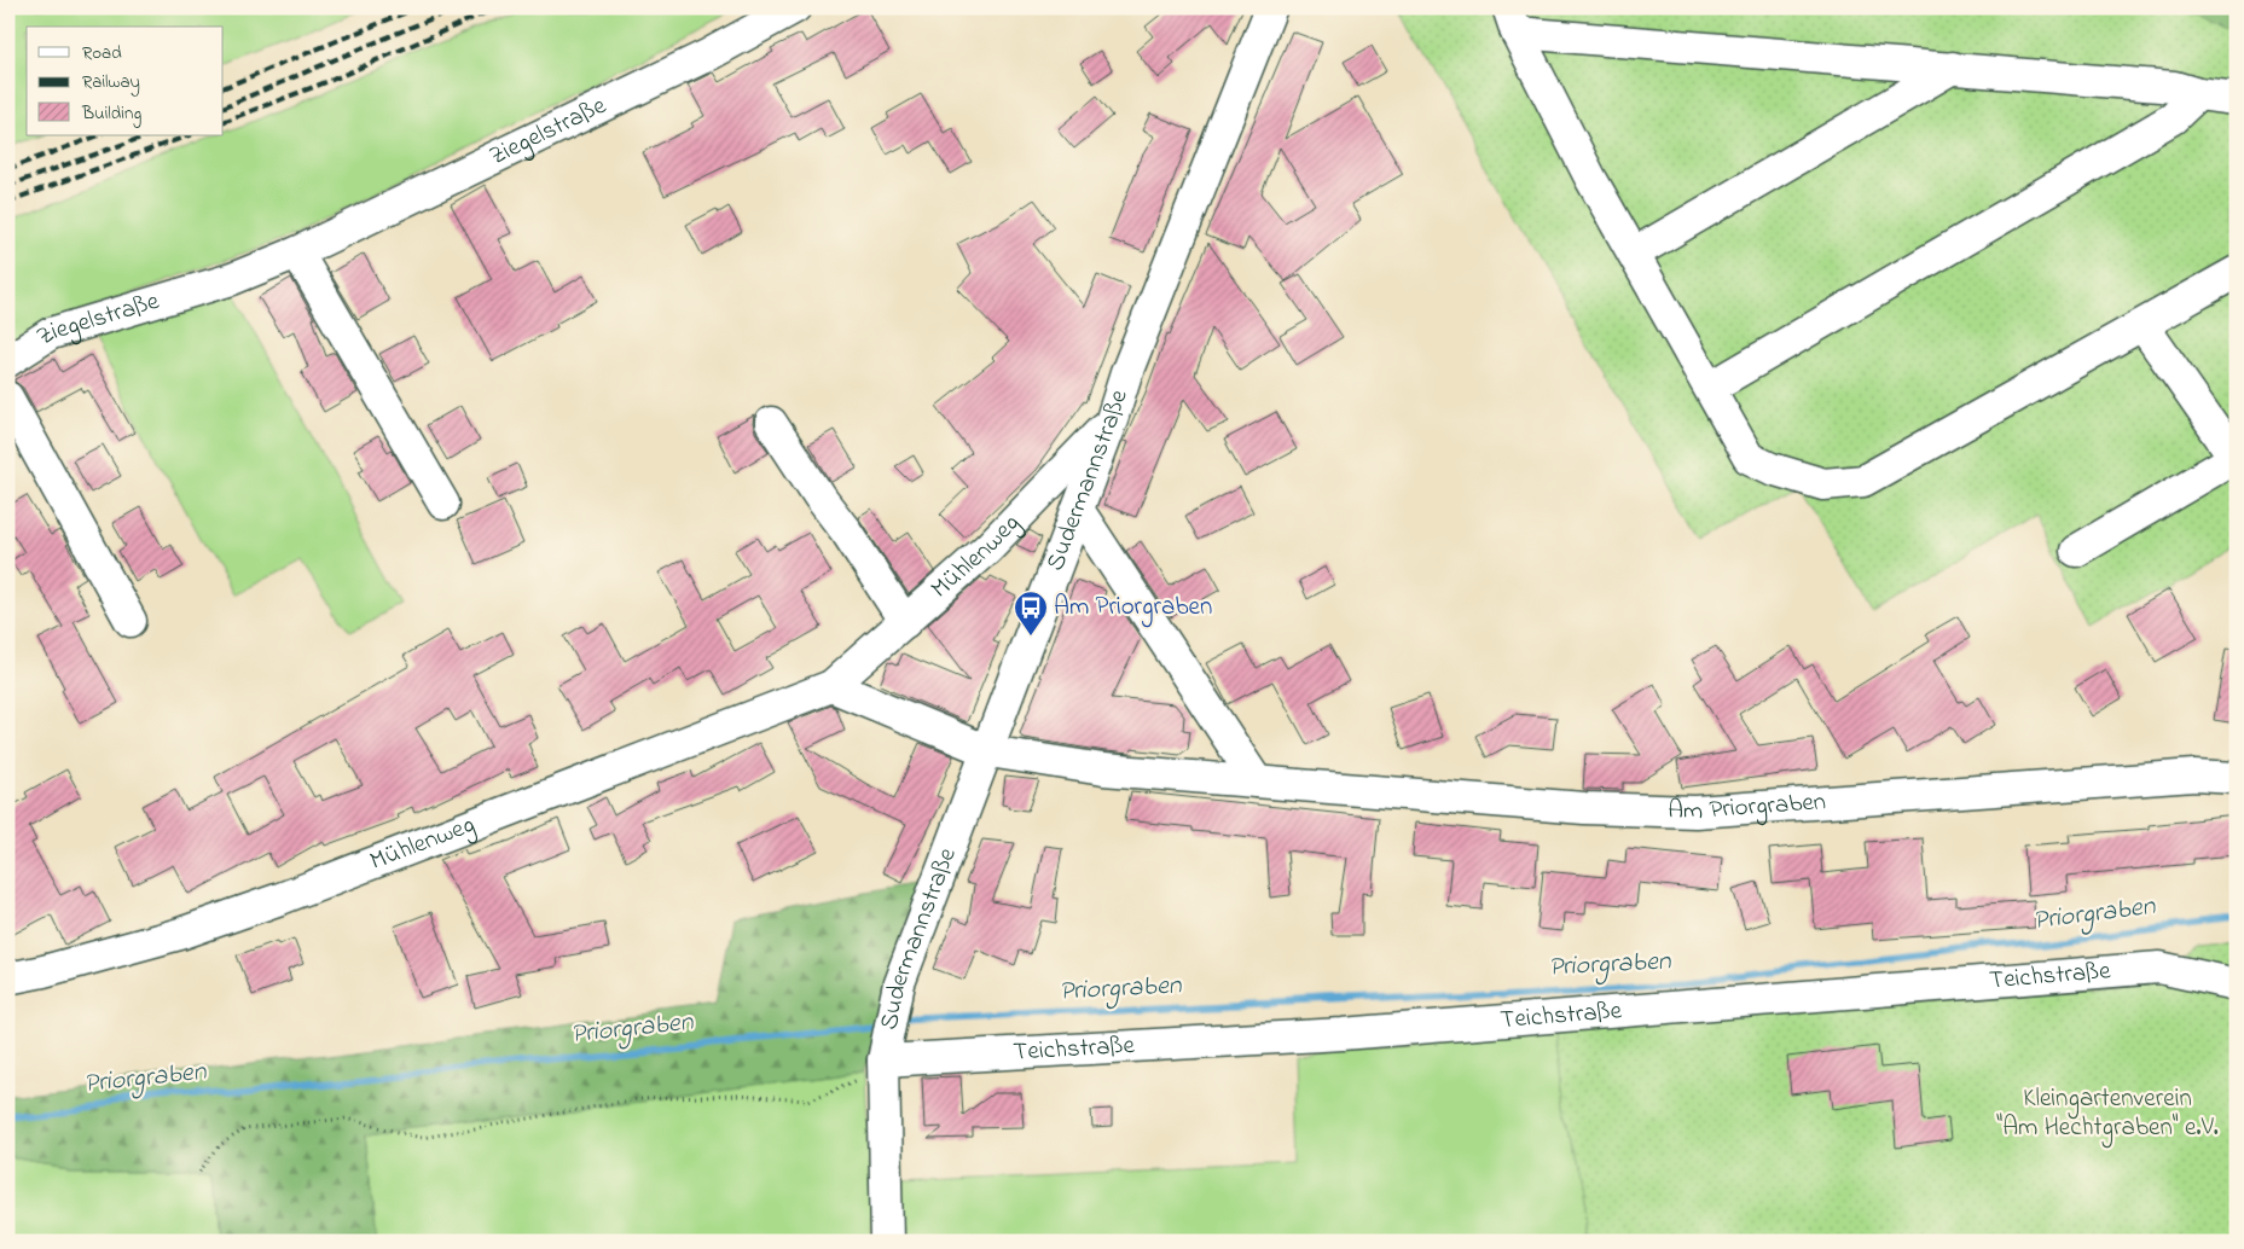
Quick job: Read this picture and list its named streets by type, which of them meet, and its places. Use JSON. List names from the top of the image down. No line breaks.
{"streets":{"street":["Ziegelstraße","Sudermannstraße","Mühlenweg","Am Priorgraben","Teichstraße"]},"crossings":[["Sudermannstraße","Mühlenweg"],["Sudermannstraße","Am Priorgraben"],["Sudermannstraße","Teichstraße"]],"water":["Priorgraben"],"parks":["Kleingartenverein \"Am Hechtgraben\" e.V."],"places":{"bus stop":["Am Priorgraben"]},"legend":["Road","Railway","Building"]}
